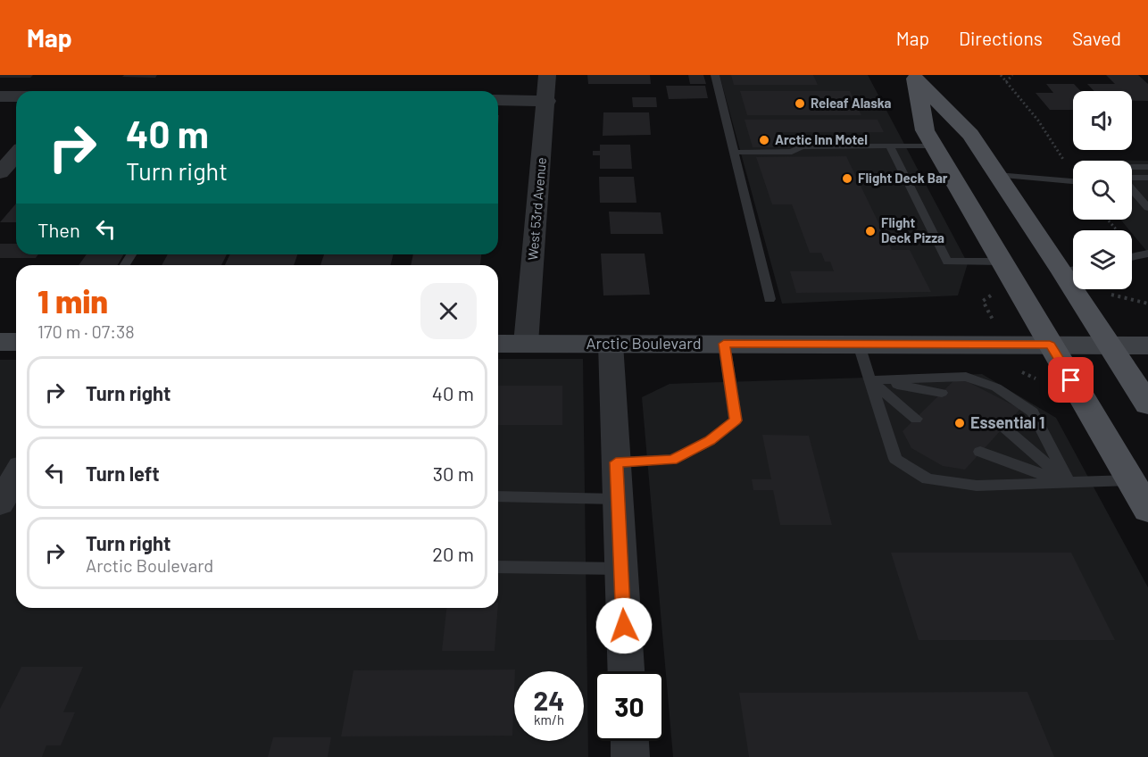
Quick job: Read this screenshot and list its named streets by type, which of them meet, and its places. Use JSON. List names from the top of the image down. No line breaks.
{"streets":{"main road":["Arctic Boulevard"],"street":["West 53rd Avenue"]},"crossings":[["West 53rd Avenue","Arctic Boulevard"]],"places":["Releaf Alaska","Arctic Inn Motel","Flight Deck Bar","Flight Deck Pizza","Essential 1"],"page":{"header":"Map","nav":["Map","Directions","Saved"],"turn":["40 m","Turn right"],"then":"Then","heading":["1 min","170 m · 07:38"],"list":[{"name":"Turn right","value":"40 m"},{"name":"Turn left","value":"30 m"},{"name":"Turn right","note":"Arctic Boulevard","value":"20 m"}],"speed":"24 km/h","limit":"30"}}
